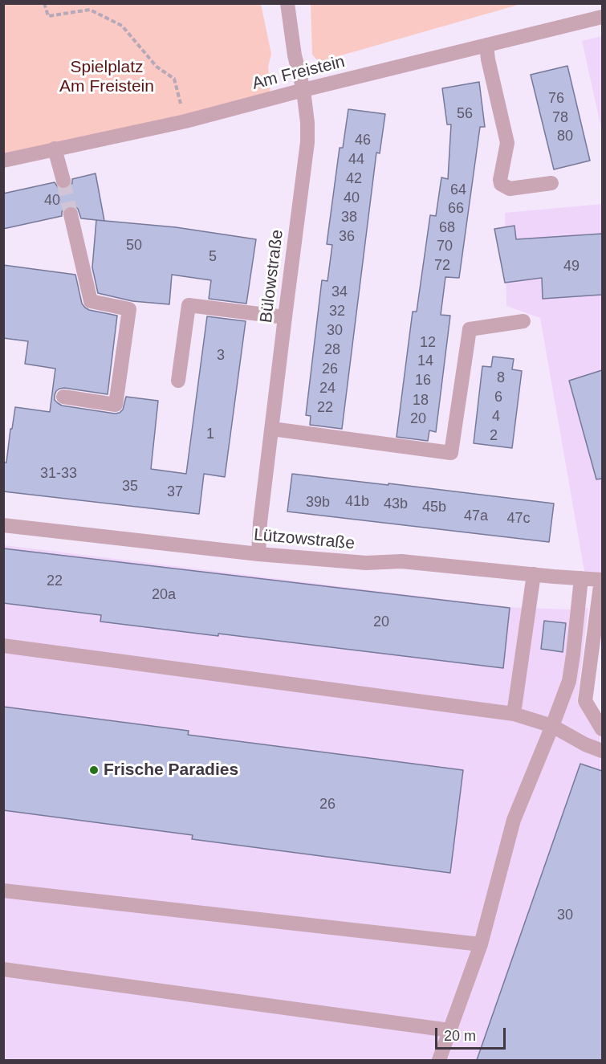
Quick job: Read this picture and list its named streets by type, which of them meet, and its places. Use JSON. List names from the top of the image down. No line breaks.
{"streets":{"street":["Am Freistein","Bülowstraße","Lützowstraße"]},"crossings":[["Am Freistein","Bülowstraße"],["Bülowstraße","Lützowstraße"]],"parks":["Spielplatz Am Freistein"],"places":["Frische Paradies"],"house_numbers":["76","56","78","80","46","44","42","64","40","40","66","38","68","36","50","70","5","72","49","34","32","30","12","28","3","14","26","8","16","24","6","18","22","4","20","1","2","31-33","35","37","41b","39b","43b","45b","47a","47c","22","20a","20","26","30"],"scale_bar":"20 m"}
